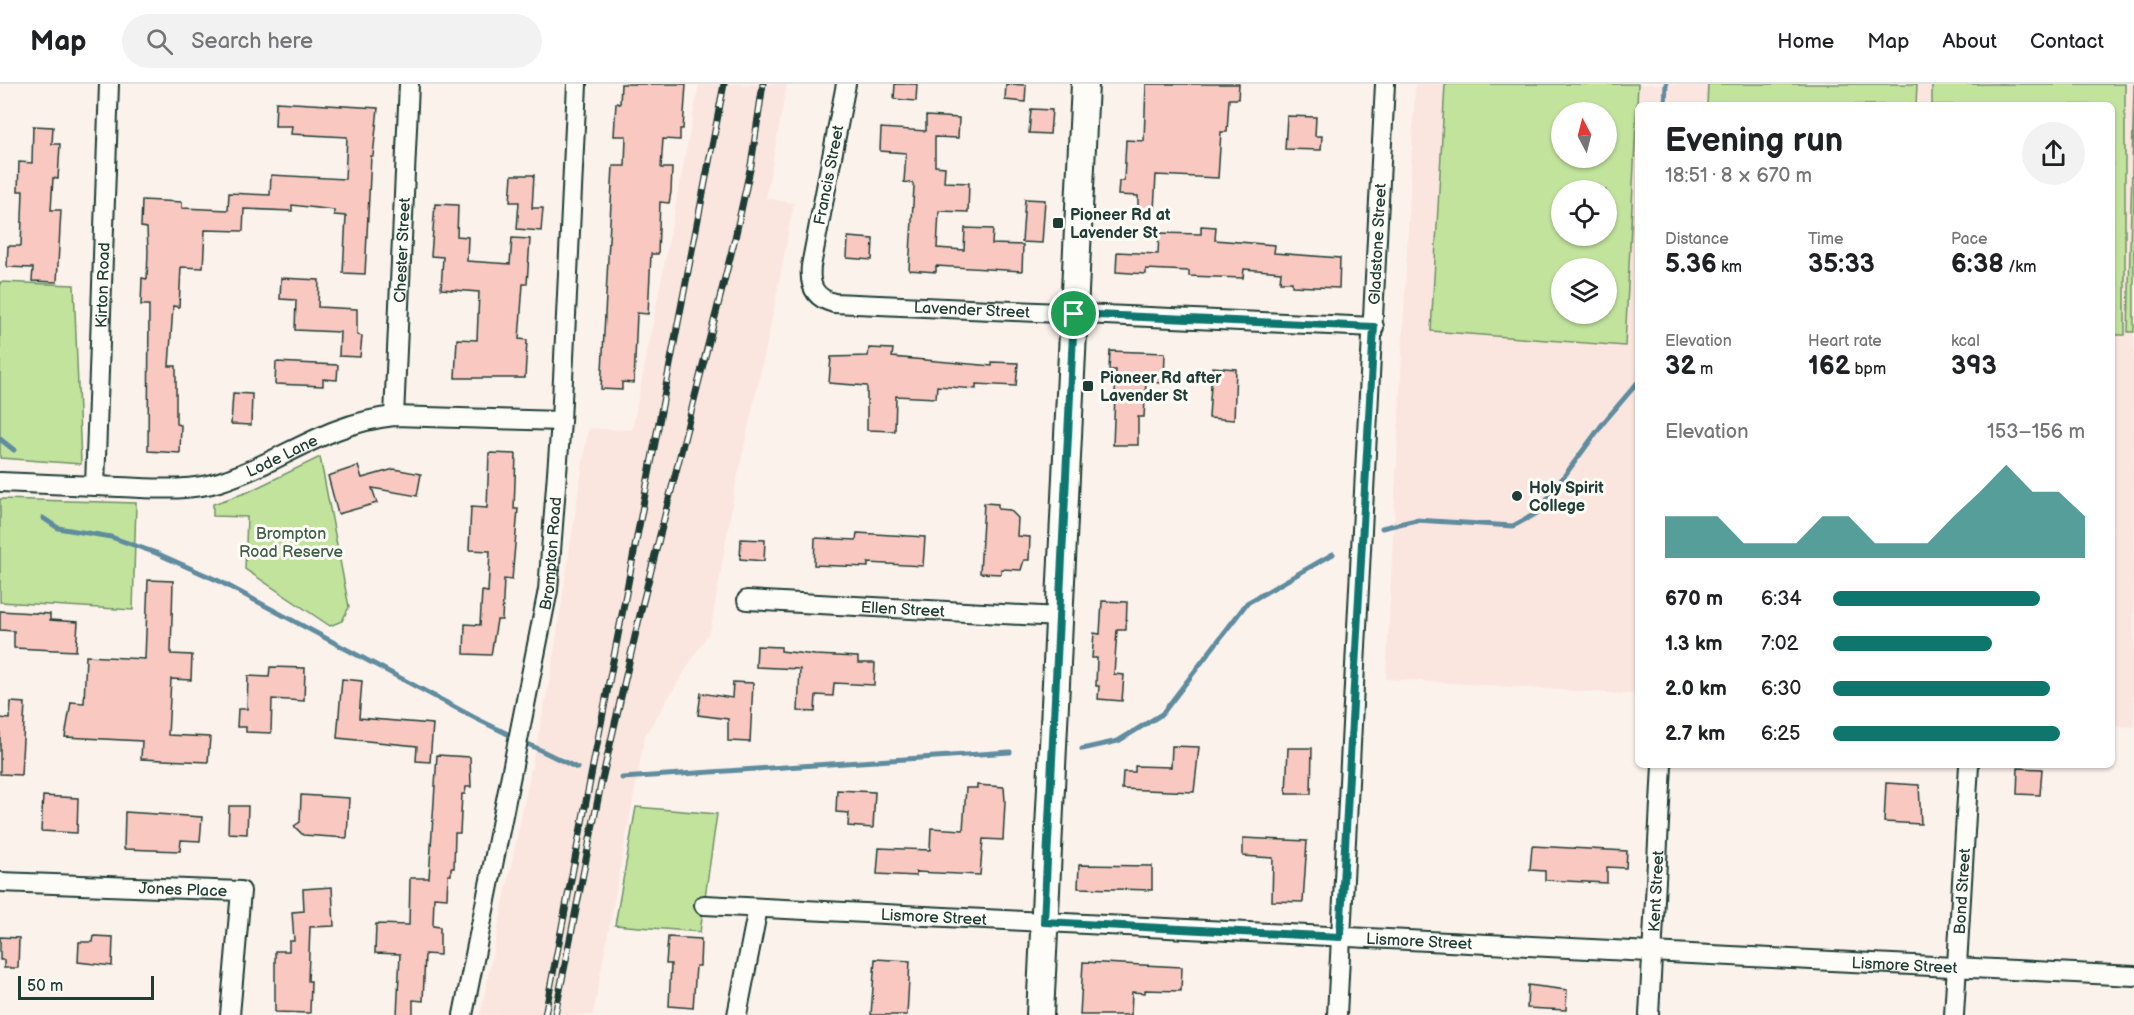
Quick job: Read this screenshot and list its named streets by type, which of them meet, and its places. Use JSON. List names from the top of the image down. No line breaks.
{"streets":{"street":["Francis Street","Gladstone Street","Chester Street","Kirton Road","Lavender Street","Lode Lane","Brompton Road","Ellen Street","Jones Place","Kent Street","Bond Street","Lismore Street"]},"crossings":[["Francis Street","Lavender Street"],["Gladstone Street","Lavender Street"],["Gladstone Street","Lismore Street"],["Chester Street","Lode Lane"],["Kirton Road","Lode Lane"],["Lode Lane","Brompton Road"],["Kent Street","Lismore Street"],["Bond Street","Lismore Street"]],"parks":["Brompton Road Reserve"],"places":{"transit":["Pioneer Rd at Lavender St","Pioneer Rd after Lavender St"],"other":["Holy Spirit College"]},"scale_bar":"50 m","north":"top","page":{"header":"Map","search":"Search here","nav":["Home","Map","About","Contact"],"heading":["Evening run","18:51 · 8 × 670 m"],"stats":[["Distance","5.36 km"],["Time","35:33"],["Pace","6:38 /km"],["Elevation","32 m"],["Heart rate","162 bpm"],["kcal","393"]],"chart":["Elevation","153–156 m"],"list":[{"name":"670 m","note":"6:34"},{"name":"1.3 km","note":"7:02"},{"name":"2.0 km","note":"6:30"},{"name":"2.7 km","note":"6:25"}],"scale":"50 m"}}
